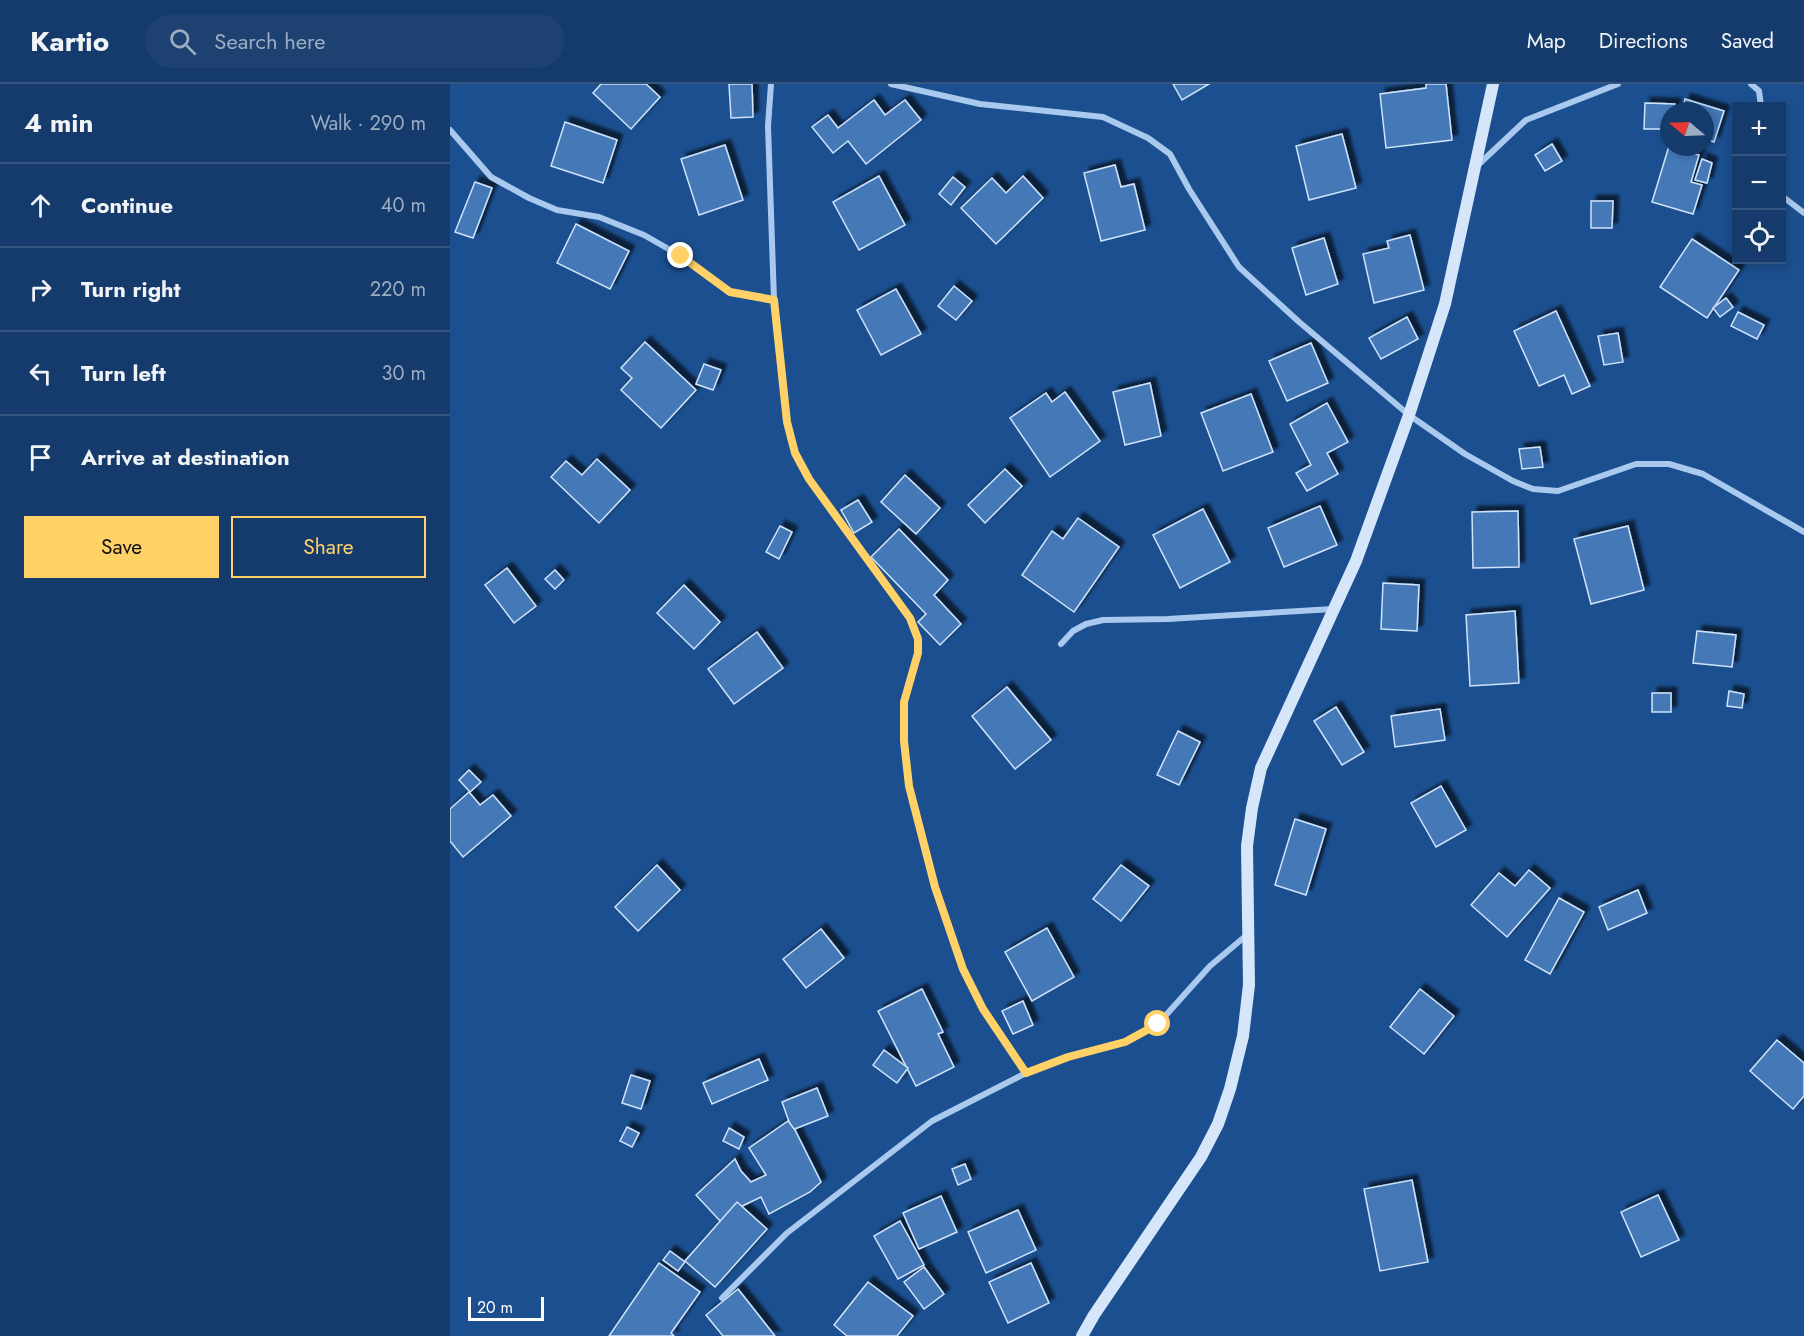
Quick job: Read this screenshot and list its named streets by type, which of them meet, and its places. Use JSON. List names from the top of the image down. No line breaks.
{"scale_bar":"20 m","north":"left","page":{"header":"Kartio","search":"Search here","nav":["Map","Directions","Saved"],"heading":["4 min","Walk · 290 m"],"map_buttons":["+","−"],"list":[["Continue","40 m"],["Turn right","220 m"],["Turn left","30 m"],"Arrive at destination"],"buttons":["Save","Share"],"scale":"20 m"}}
